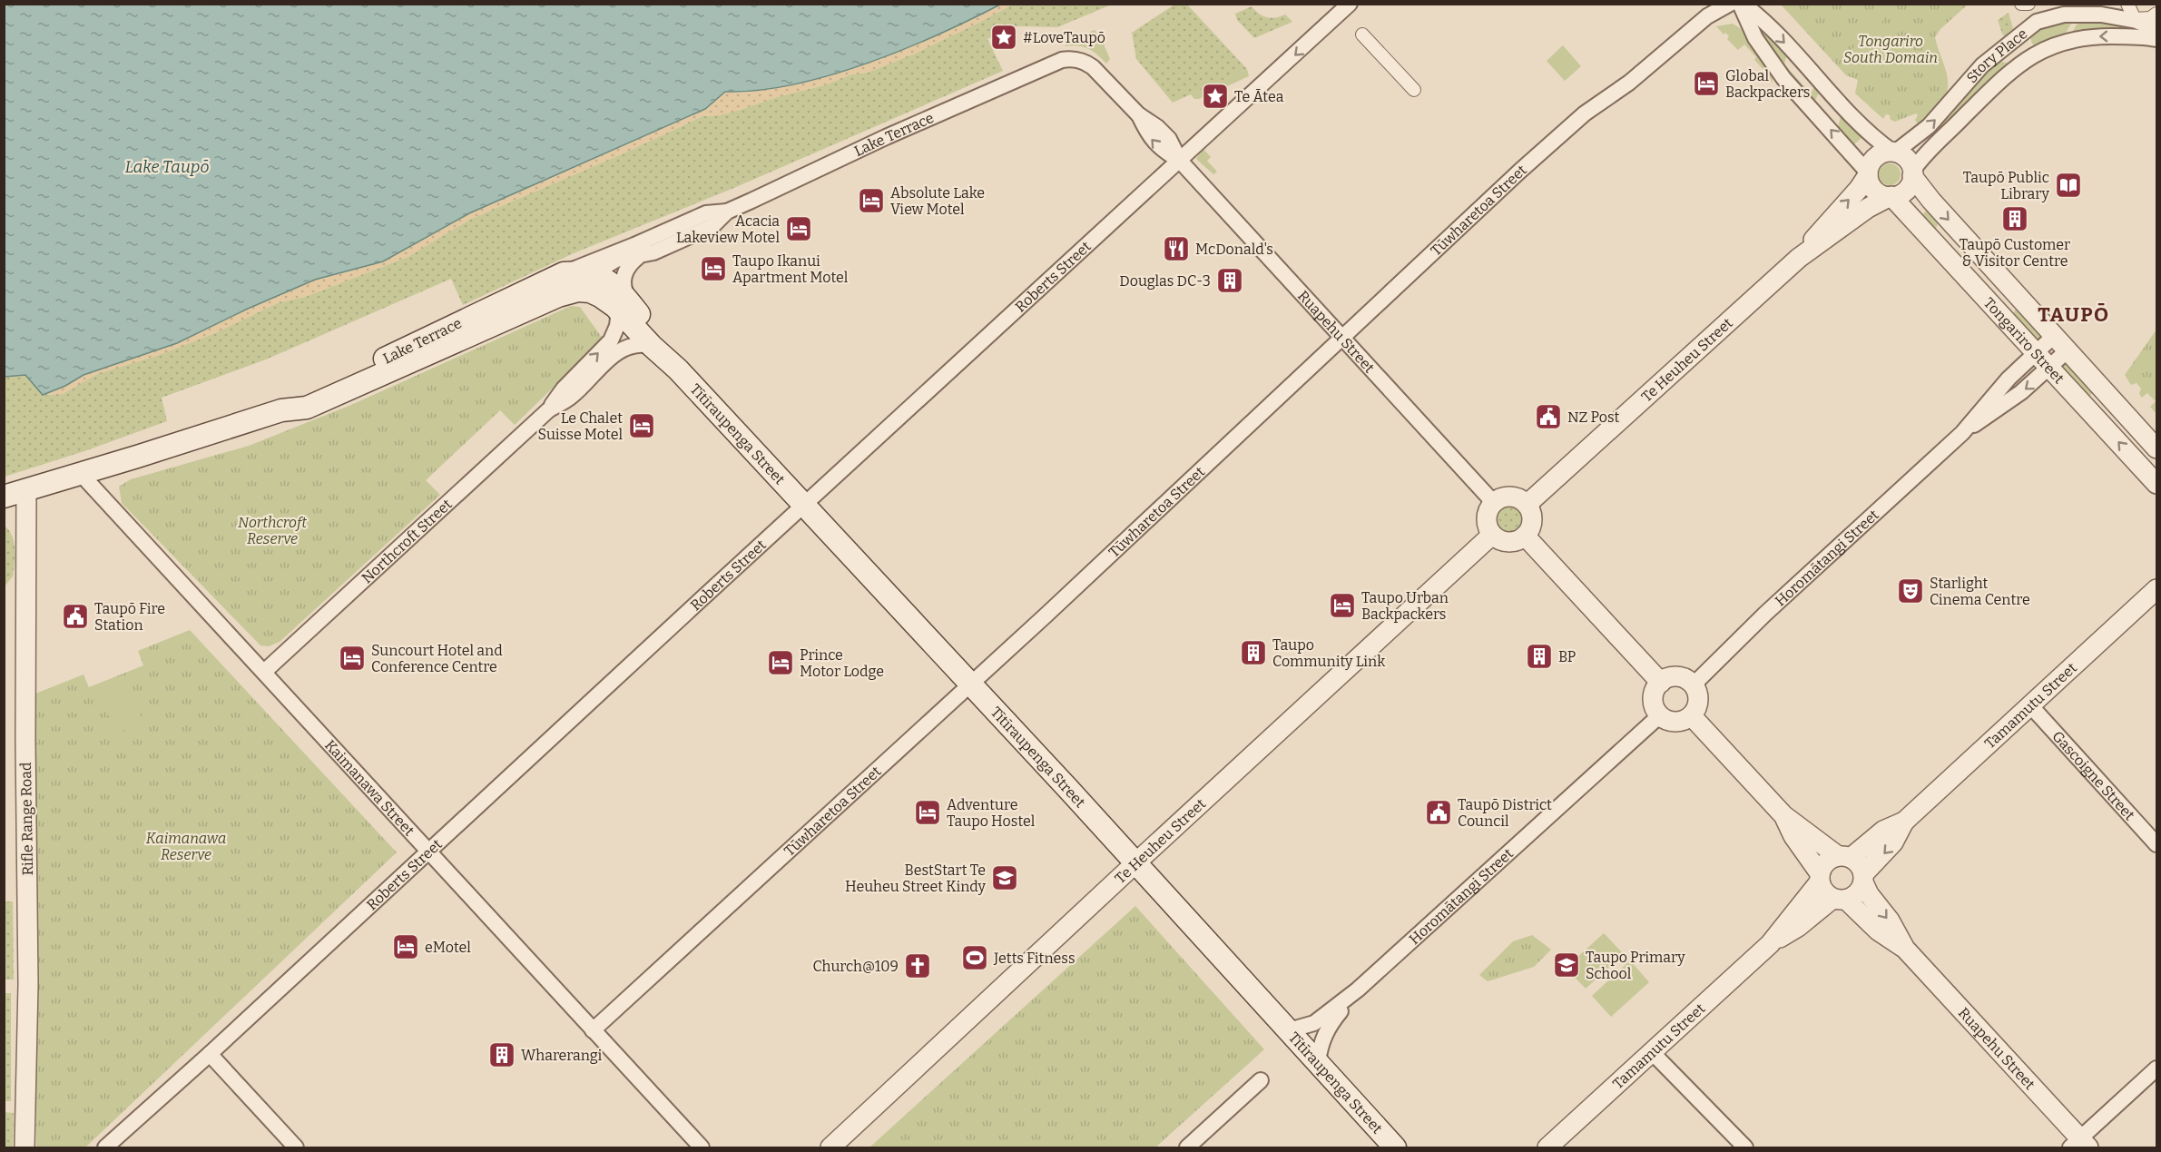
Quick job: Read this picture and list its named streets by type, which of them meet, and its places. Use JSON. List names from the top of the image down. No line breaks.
{"streets":{"main road":["Lake Terrace","Tītīraupenga Street"],"street":["Story Place","Tūwharetoa Street","Roberts Street","Ruapehu Street","Tongariro Street","Te Heuheu Street","Northcroft Street","Horomātangi Street","Tamamutu Street","Gascoigne Street","Kaimanawa Street","Rifle Range Road"]},"crossings":[["Story Place","Tongariro Street"],["Story Place","Te Heuheu Street"],["Lake Terrace","Ruapehu Street"],["Lake Terrace","Tītīraupenga Street"],["Lake Terrace","Northcroft Street"],["Lake Terrace","Kaimanawa Street"],["Lake Terrace","Rifle Range Road"],["Tūwharetoa Street","Ruapehu Street"],["Tūwharetoa Street","Tītīraupenga Street"],["Tūwharetoa Street","Kaimanawa Street"],["Roberts Street","Ruapehu Street"],["Roberts Street","Tītīraupenga Street"],["Roberts Street","Kaimanawa Street"],["Ruapehu Street","Te Heuheu Street"],["Ruapehu Street","Tamamutu Street"],["Tongariro Street","Te Heuheu Street"],["Tongariro Street","Horomātangi Street"],["Te Heuheu Street","Tītīraupenga Street"],["Tītīraupenga Street","Northcroft Street"],["Tītīraupenga Street","Horomātangi Street"],["Northcroft Street","Kaimanawa Street"],["Tamamutu Street","Gascoigne Street"]],"districts":["TAUPŌ"],"water":["Lake Taupō"],"parks":["Tongariro South Domain","Northcroft Reserve","Kaimanawa Reserve"],"places":{"place":["#LoveTaupō","Te Ātea"],"hotel":["Global Backpackers","Absolute Lake View Motel","Acacia Lakeview Motel","Taupo Ikanui Apartment Motel","Le Chalet Suisse Motel","Taupo Urban Backpackers","Suncourt Hotel and Conference Centre","Prince Motor Lodge","Adventure Taupo Hostel","eMotel"],"library":["Taupō Public Library"],"building":["Taupō Customer & Visitor Centre","Douglas DC-3","Taupo Community Link","BP","Wharerangi"],"restaurant":["McDonald's"],"public building":["NZ Post","Taupō Fire Station","Taupō District Council"],"theatre":["Starlight Cinema Centre"],"school or university":["BestStart Te Heuheu Street Kindy","Taupo Primary School"],"sports":["Jetts Fitness"],"church":["Church@109"]}}
